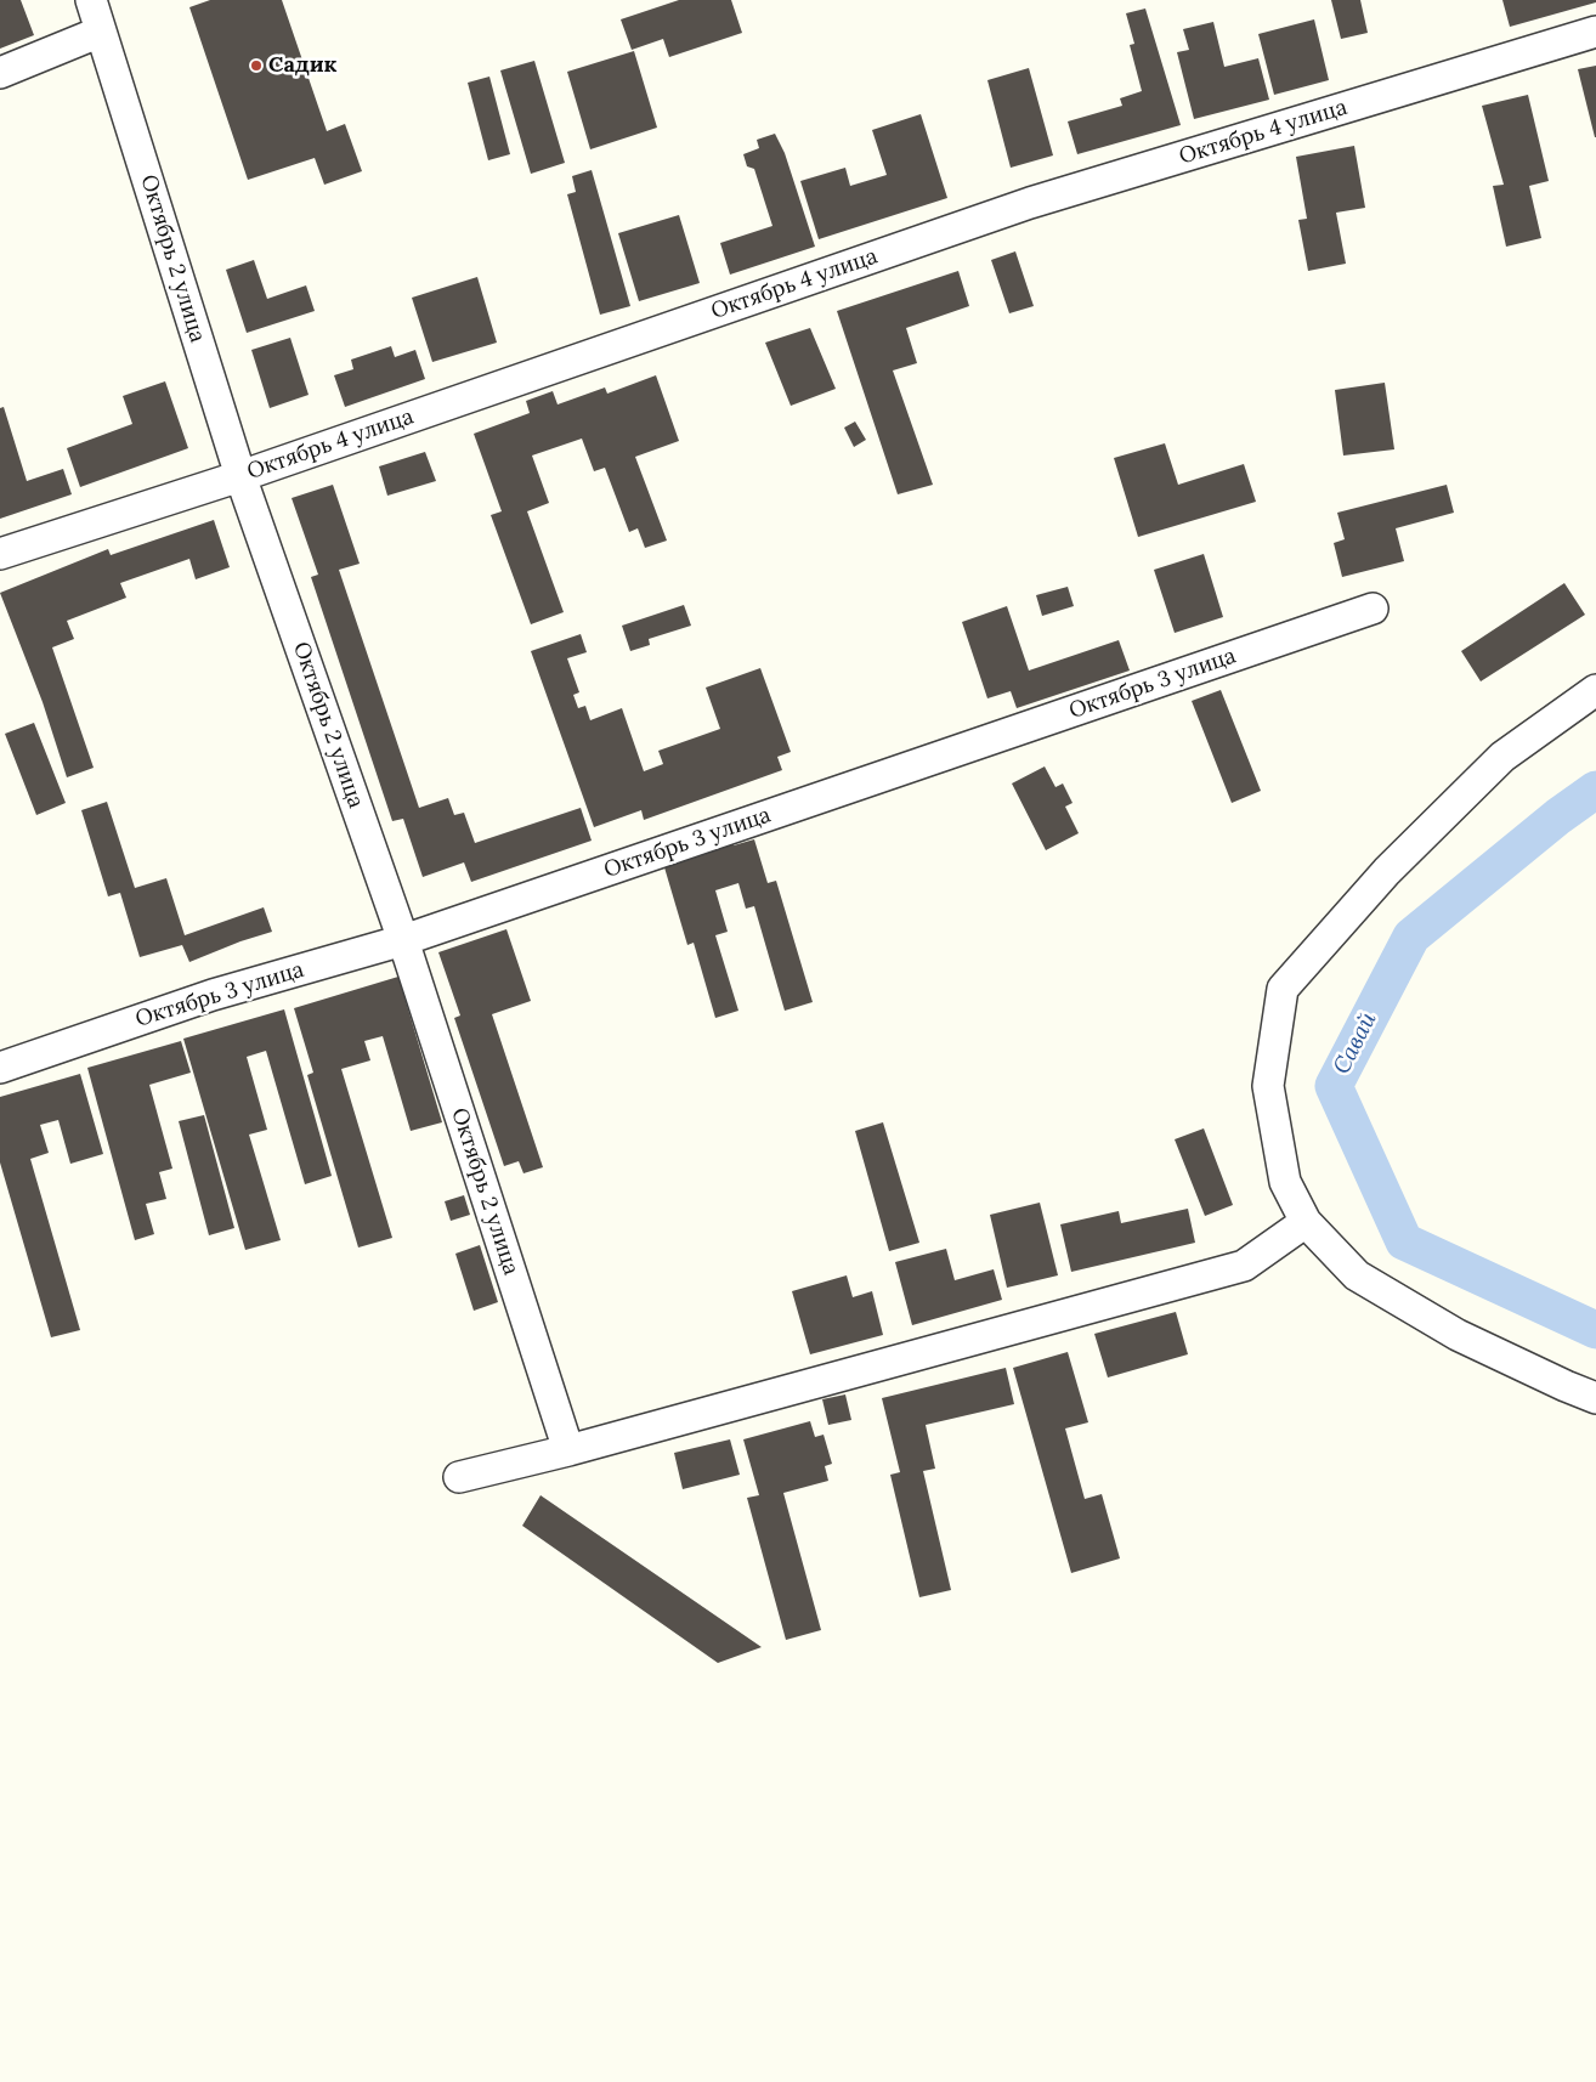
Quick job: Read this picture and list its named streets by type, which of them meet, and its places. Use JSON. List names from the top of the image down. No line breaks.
{"streets":{"street":["Октябрь 4 улица","Октябрь 2 улица","Октябрь 3 улица"]},"crossings":[["Октябрь 4 улица","Октябрь 2 улица"],["Октябрь 2 улица","Октябрь 3 улица"]],"water":["Савай"],"places":["Садик"]}
